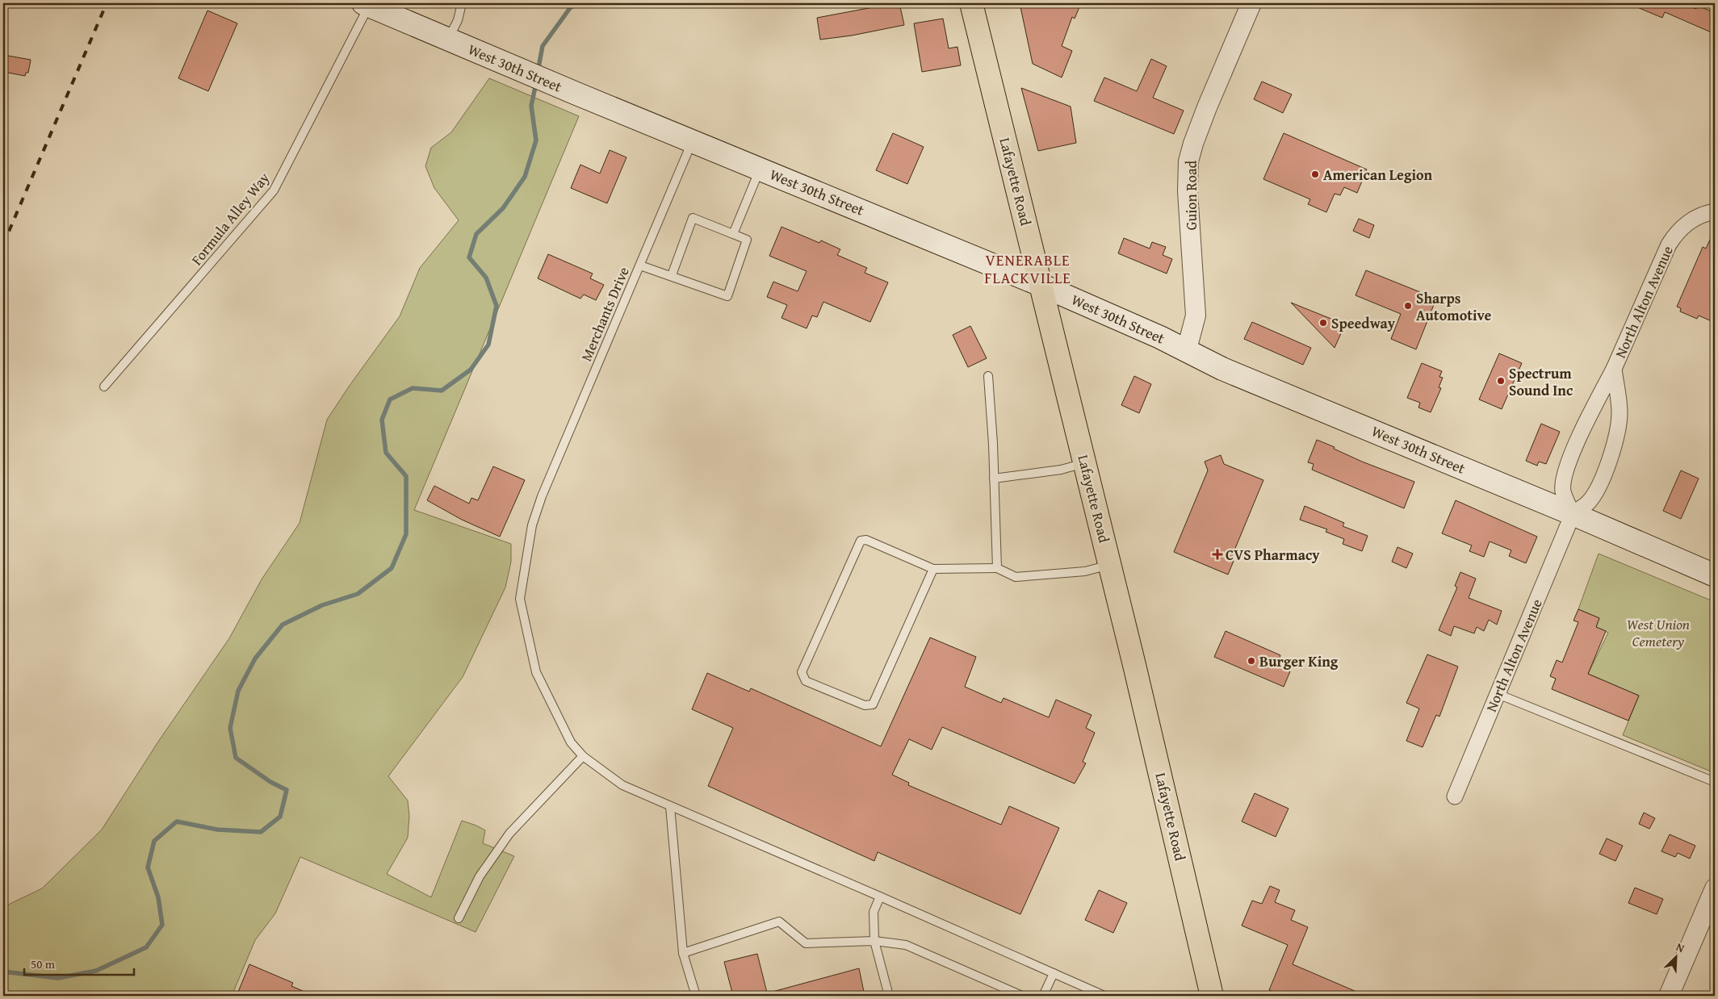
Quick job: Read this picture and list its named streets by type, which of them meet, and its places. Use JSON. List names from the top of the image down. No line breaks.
{"streets":{"main road":["West 30th Street","Lafayette Road"],"street":["Guion Road","North Alton Avenue"],"lane":["Formula Alley Way","Merchants Drive"]},"crossings":[["West 30th Street","Lafayette Road"],["West 30th Street","Guion Road"],["West 30th Street","Formula Alley Way"],["West 30th Street","North Alton Avenue"],["West 30th Street","Merchants Drive"]],"districts":["VENERABLE FLACKVILLE"],"parks":["West Union Cemetery"],"places":{"other":["American Legion","Sharps Automotive","Speedway","Spectrum Sound Inc","Burger King"],"health":["CVS Pharmacy"]},"scale_bar":"50 m","north":"top right"}
